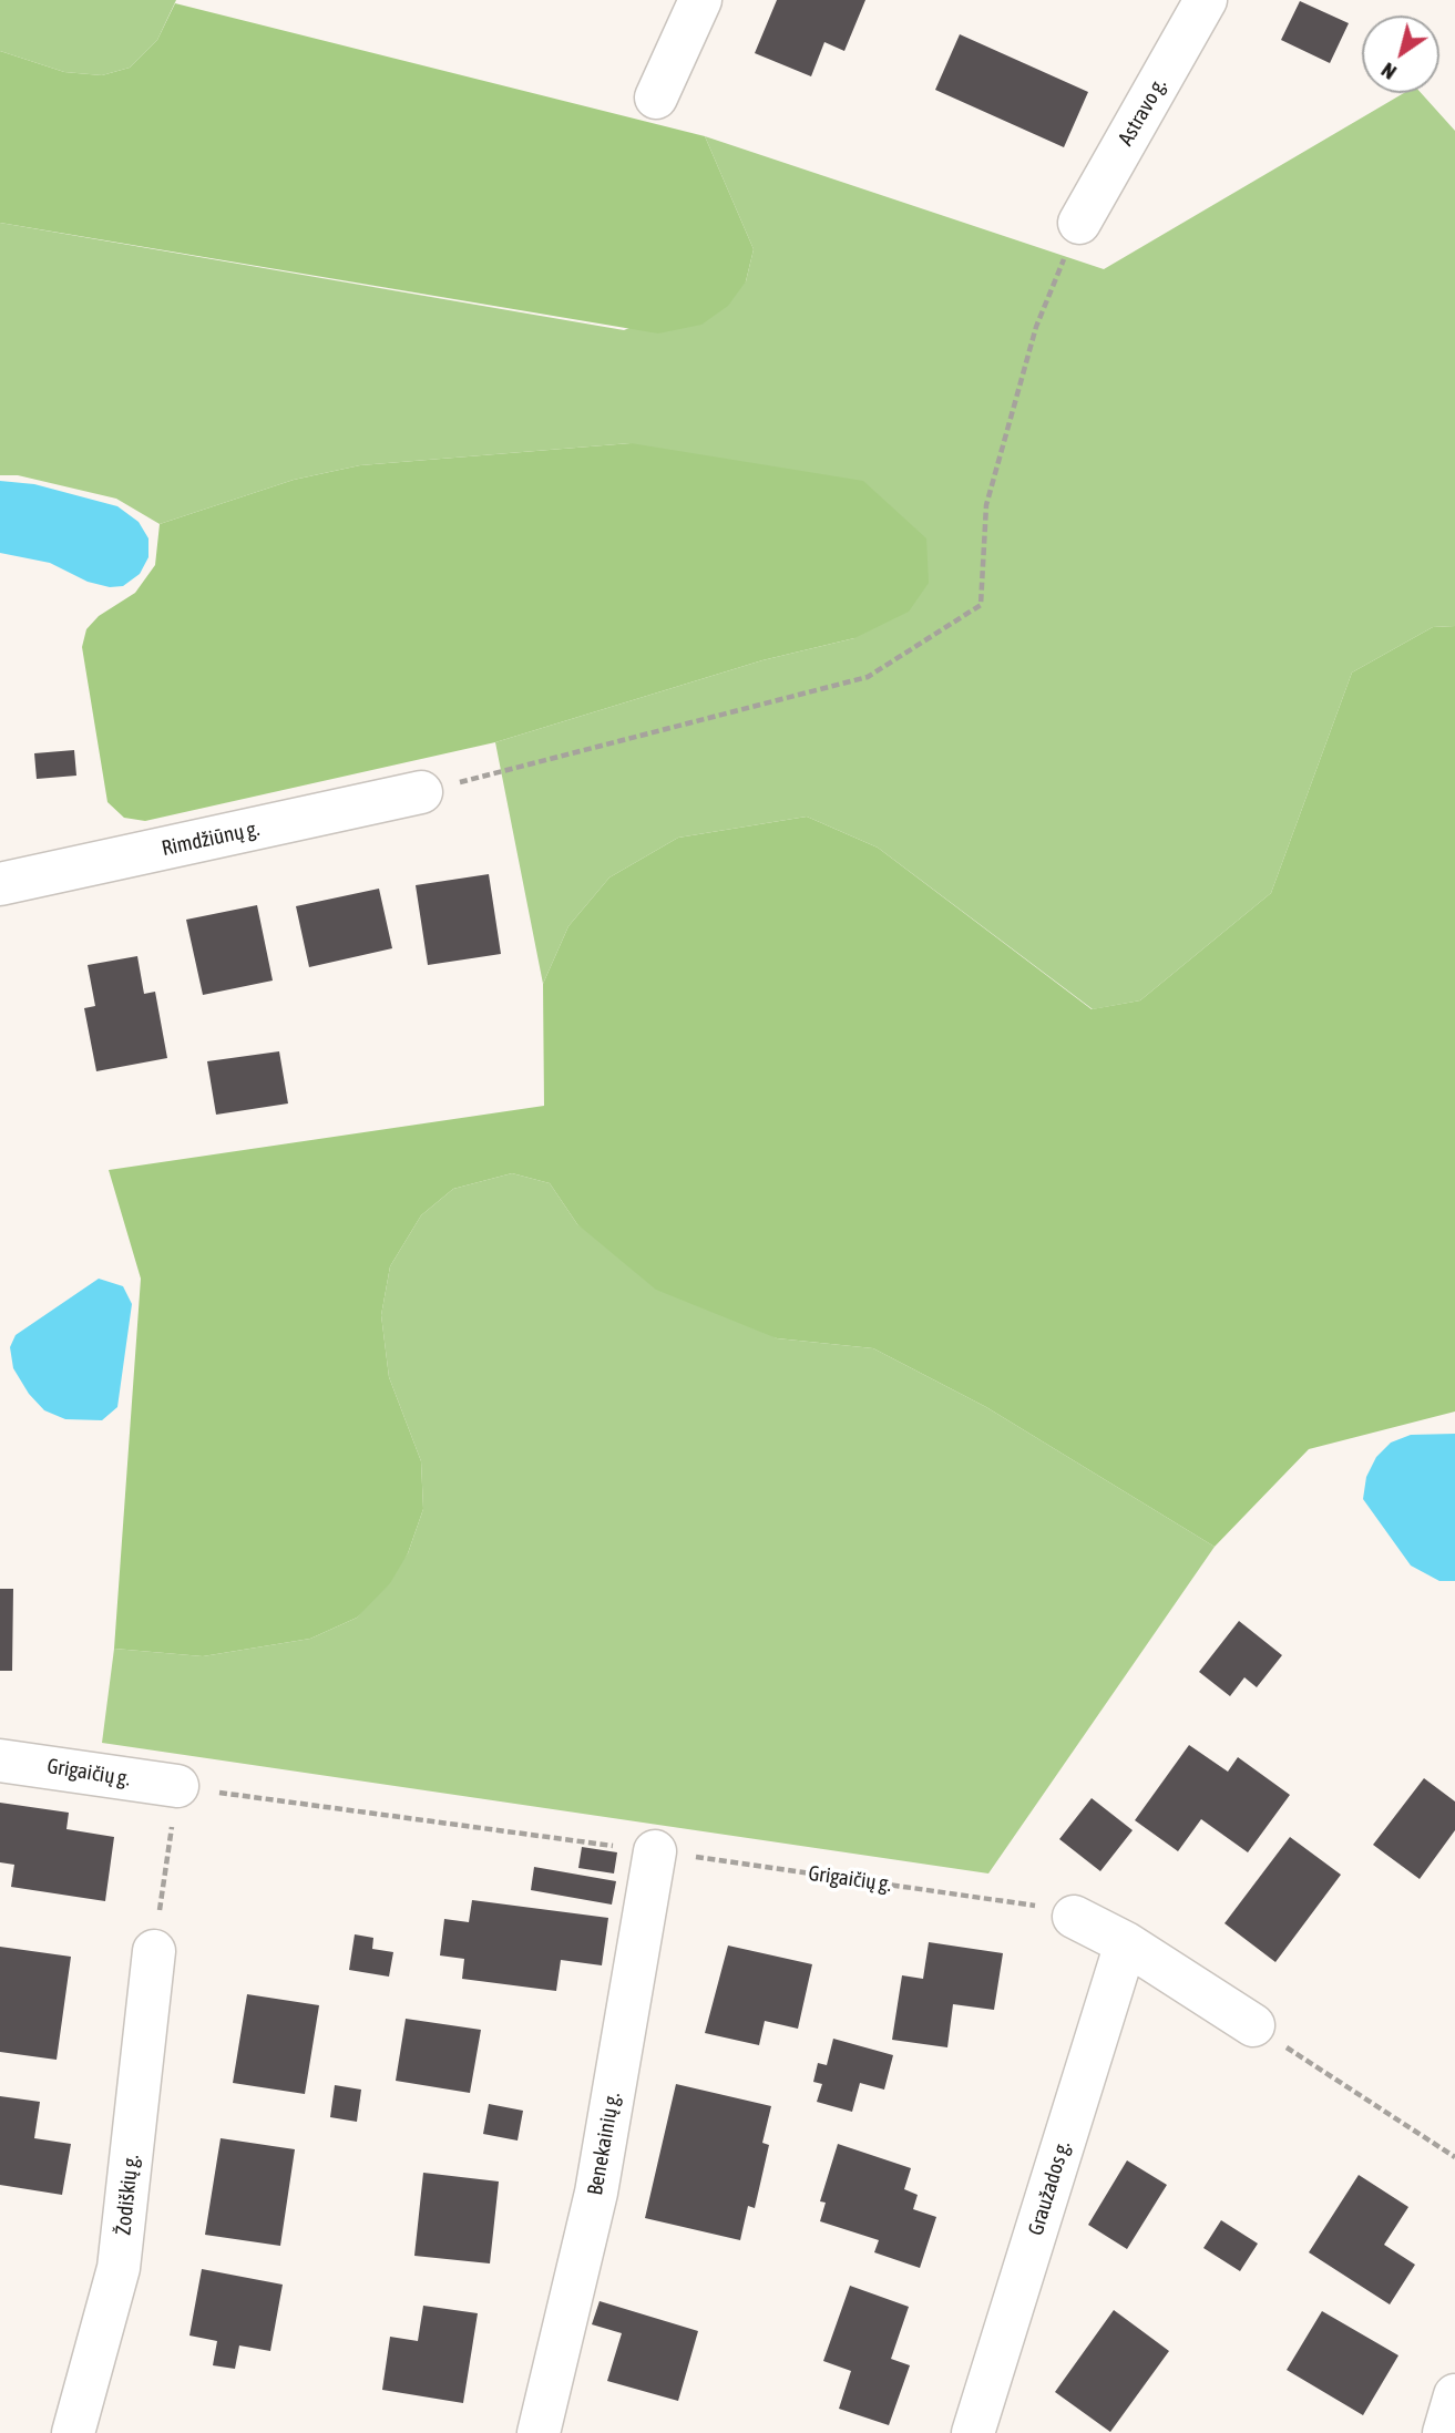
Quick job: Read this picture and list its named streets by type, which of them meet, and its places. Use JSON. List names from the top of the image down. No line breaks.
{"streets":{"street":["Astravo g.","Rimdžiūnų g.","Grigaičių g.","Benekainių g.","Graužados g.","Žodiškių g."]},"crossings":[["Grigaičių g.","Benekainių g."]],"north":"bottom left"}
